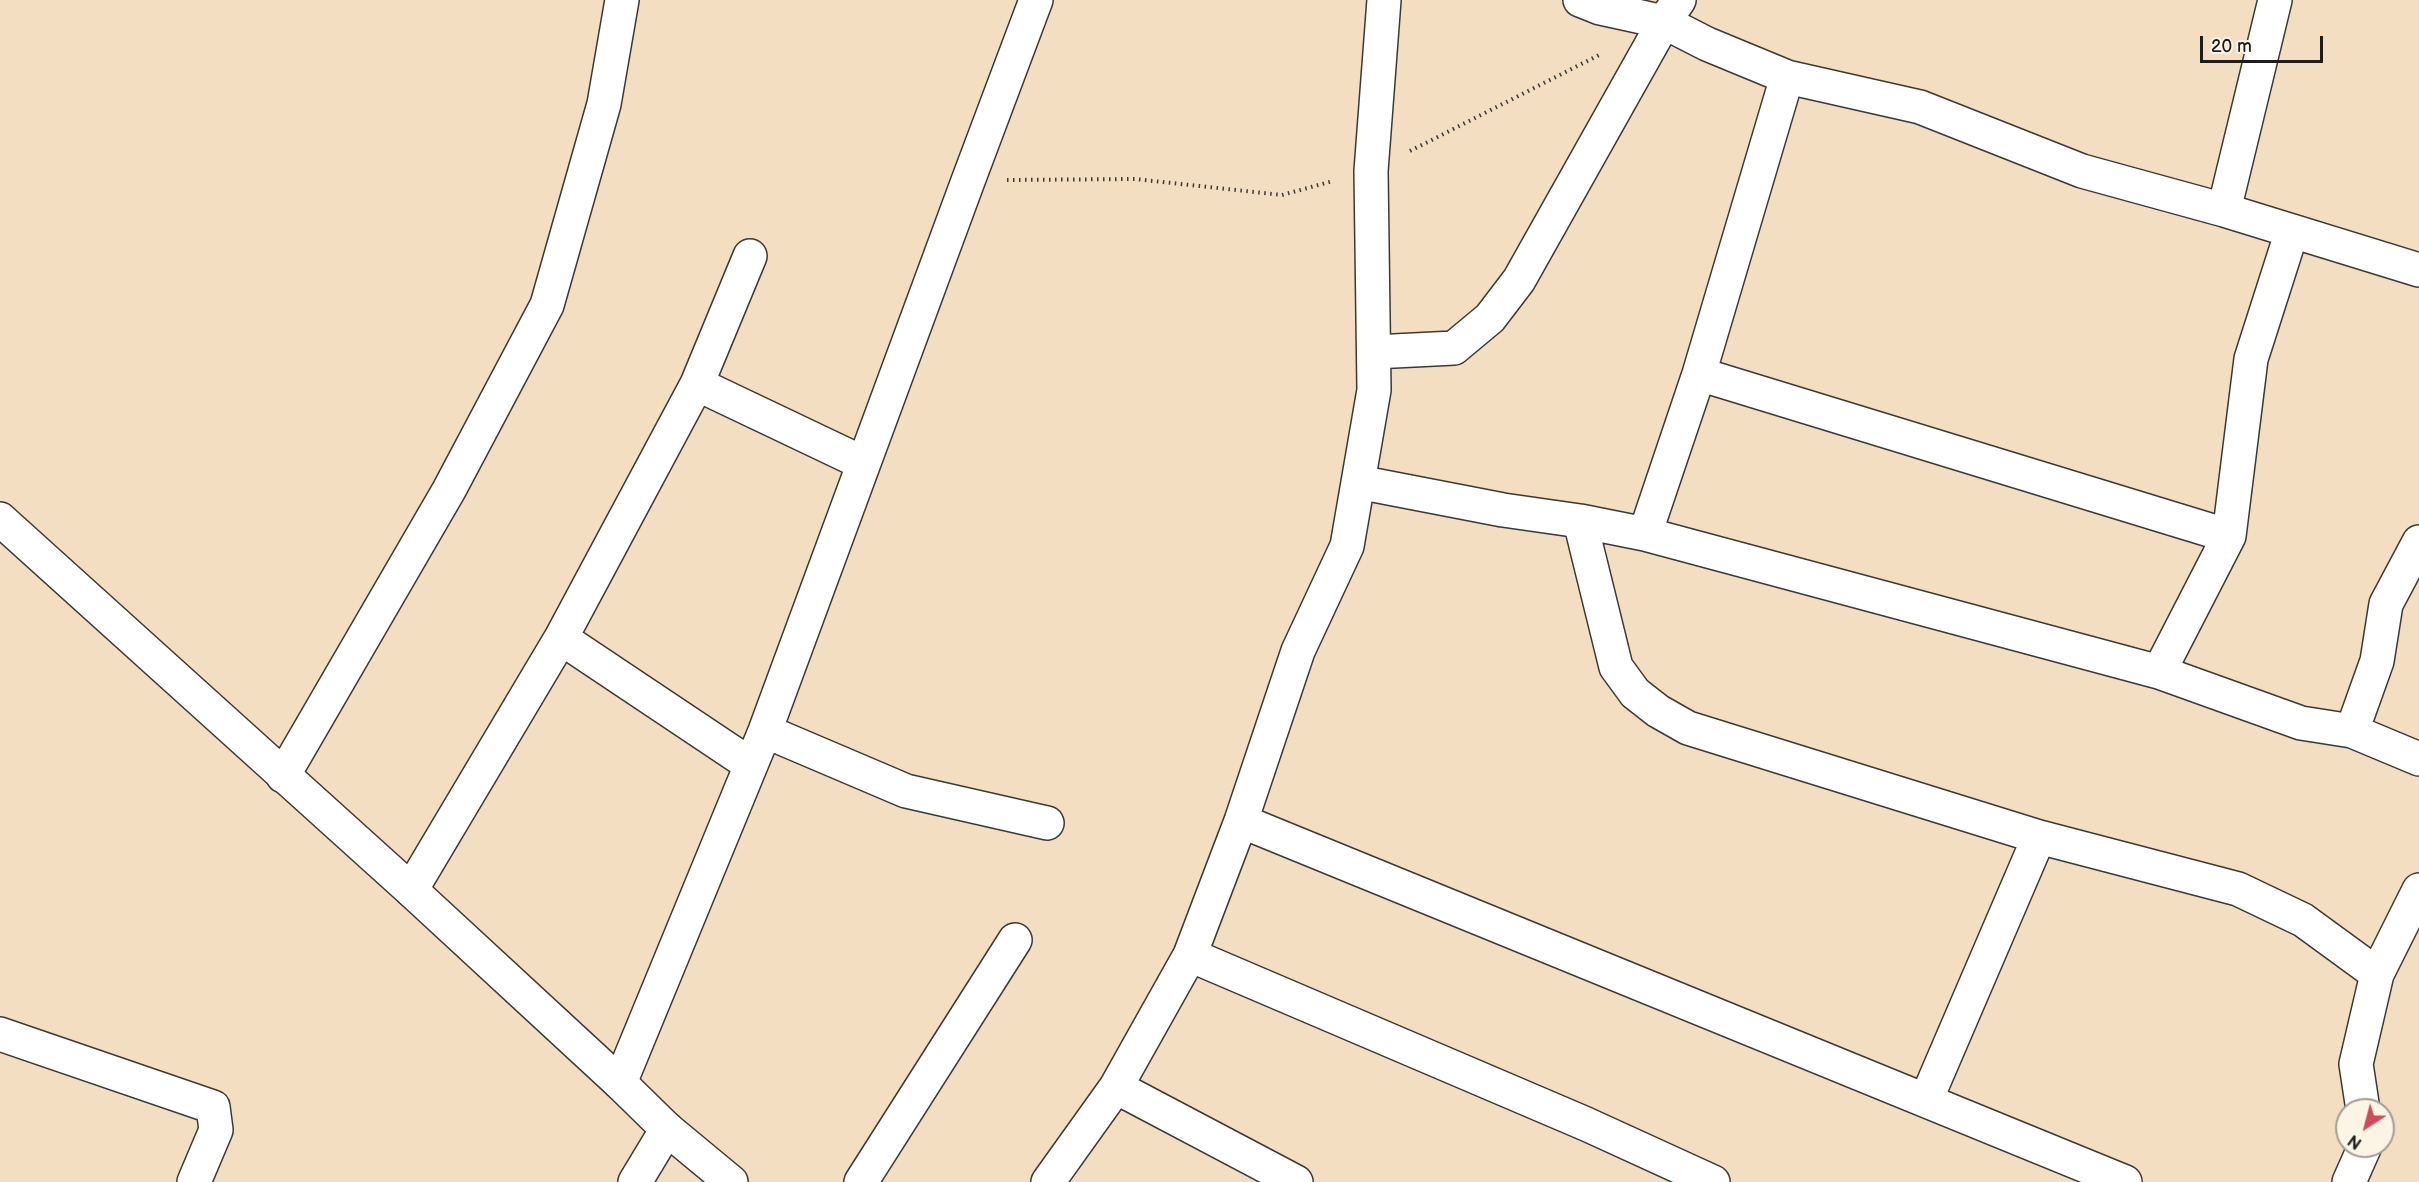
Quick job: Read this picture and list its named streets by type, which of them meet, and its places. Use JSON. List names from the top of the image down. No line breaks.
{"scale_bar":"20 m","north":"bottom left"}
